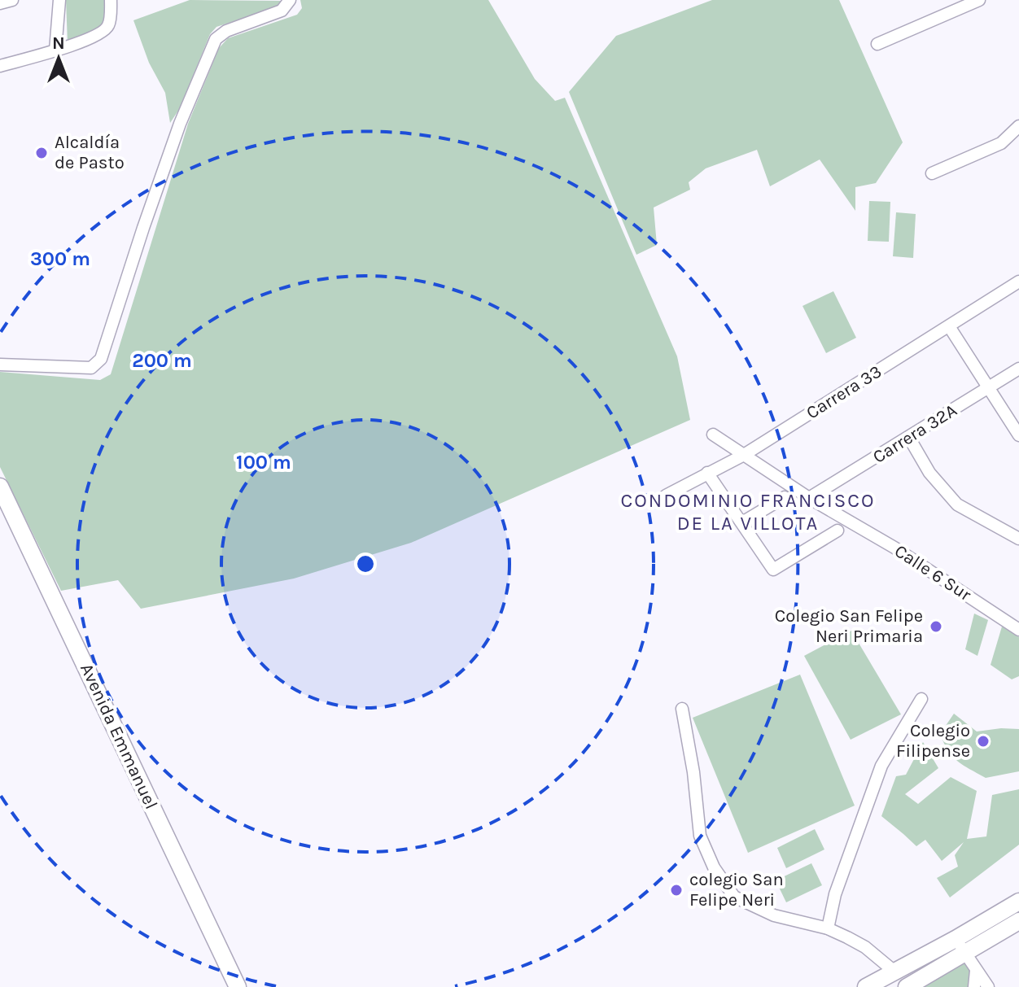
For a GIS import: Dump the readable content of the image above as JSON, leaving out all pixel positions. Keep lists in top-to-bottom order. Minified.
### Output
{"streets":{"street":["Carrera 33","Carrera 32A","Calle 6 Sur","Avenida Emmanuel"]},"crossings":[["Carrera 33","Calle 6 Sur"],["Carrera 32A","Calle 6 Sur"]],"districts":["CONDOMINIO FRANCISCO DE LA VILLOTA"],"places":["Alcaldía de Pasto","Colegio San Felipe Neri Primaria","Colegio Filipense","colegio San Felipe Neri"],"north":"top","rings":["300 m","200 m","100 m"]}
